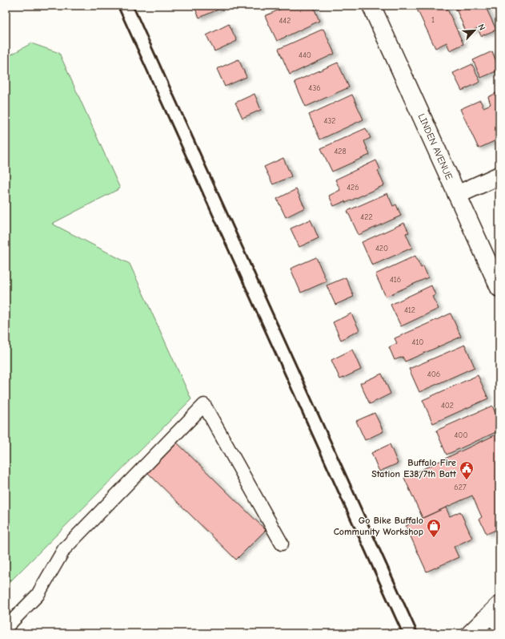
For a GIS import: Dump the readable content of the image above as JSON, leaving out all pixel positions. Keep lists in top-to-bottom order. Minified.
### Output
{"streets":{"street":["LINDEN AVENUE"]},"places":{"public building":["Buffalo Fire Station E38/7th Batt"],"shop":["Go Bike Buffalo Community Workshop"]},"house_numbers":["1","442","440","436","432","428","426","422","420","416","412","410","406","402","400","627"],"north":"top right"}
